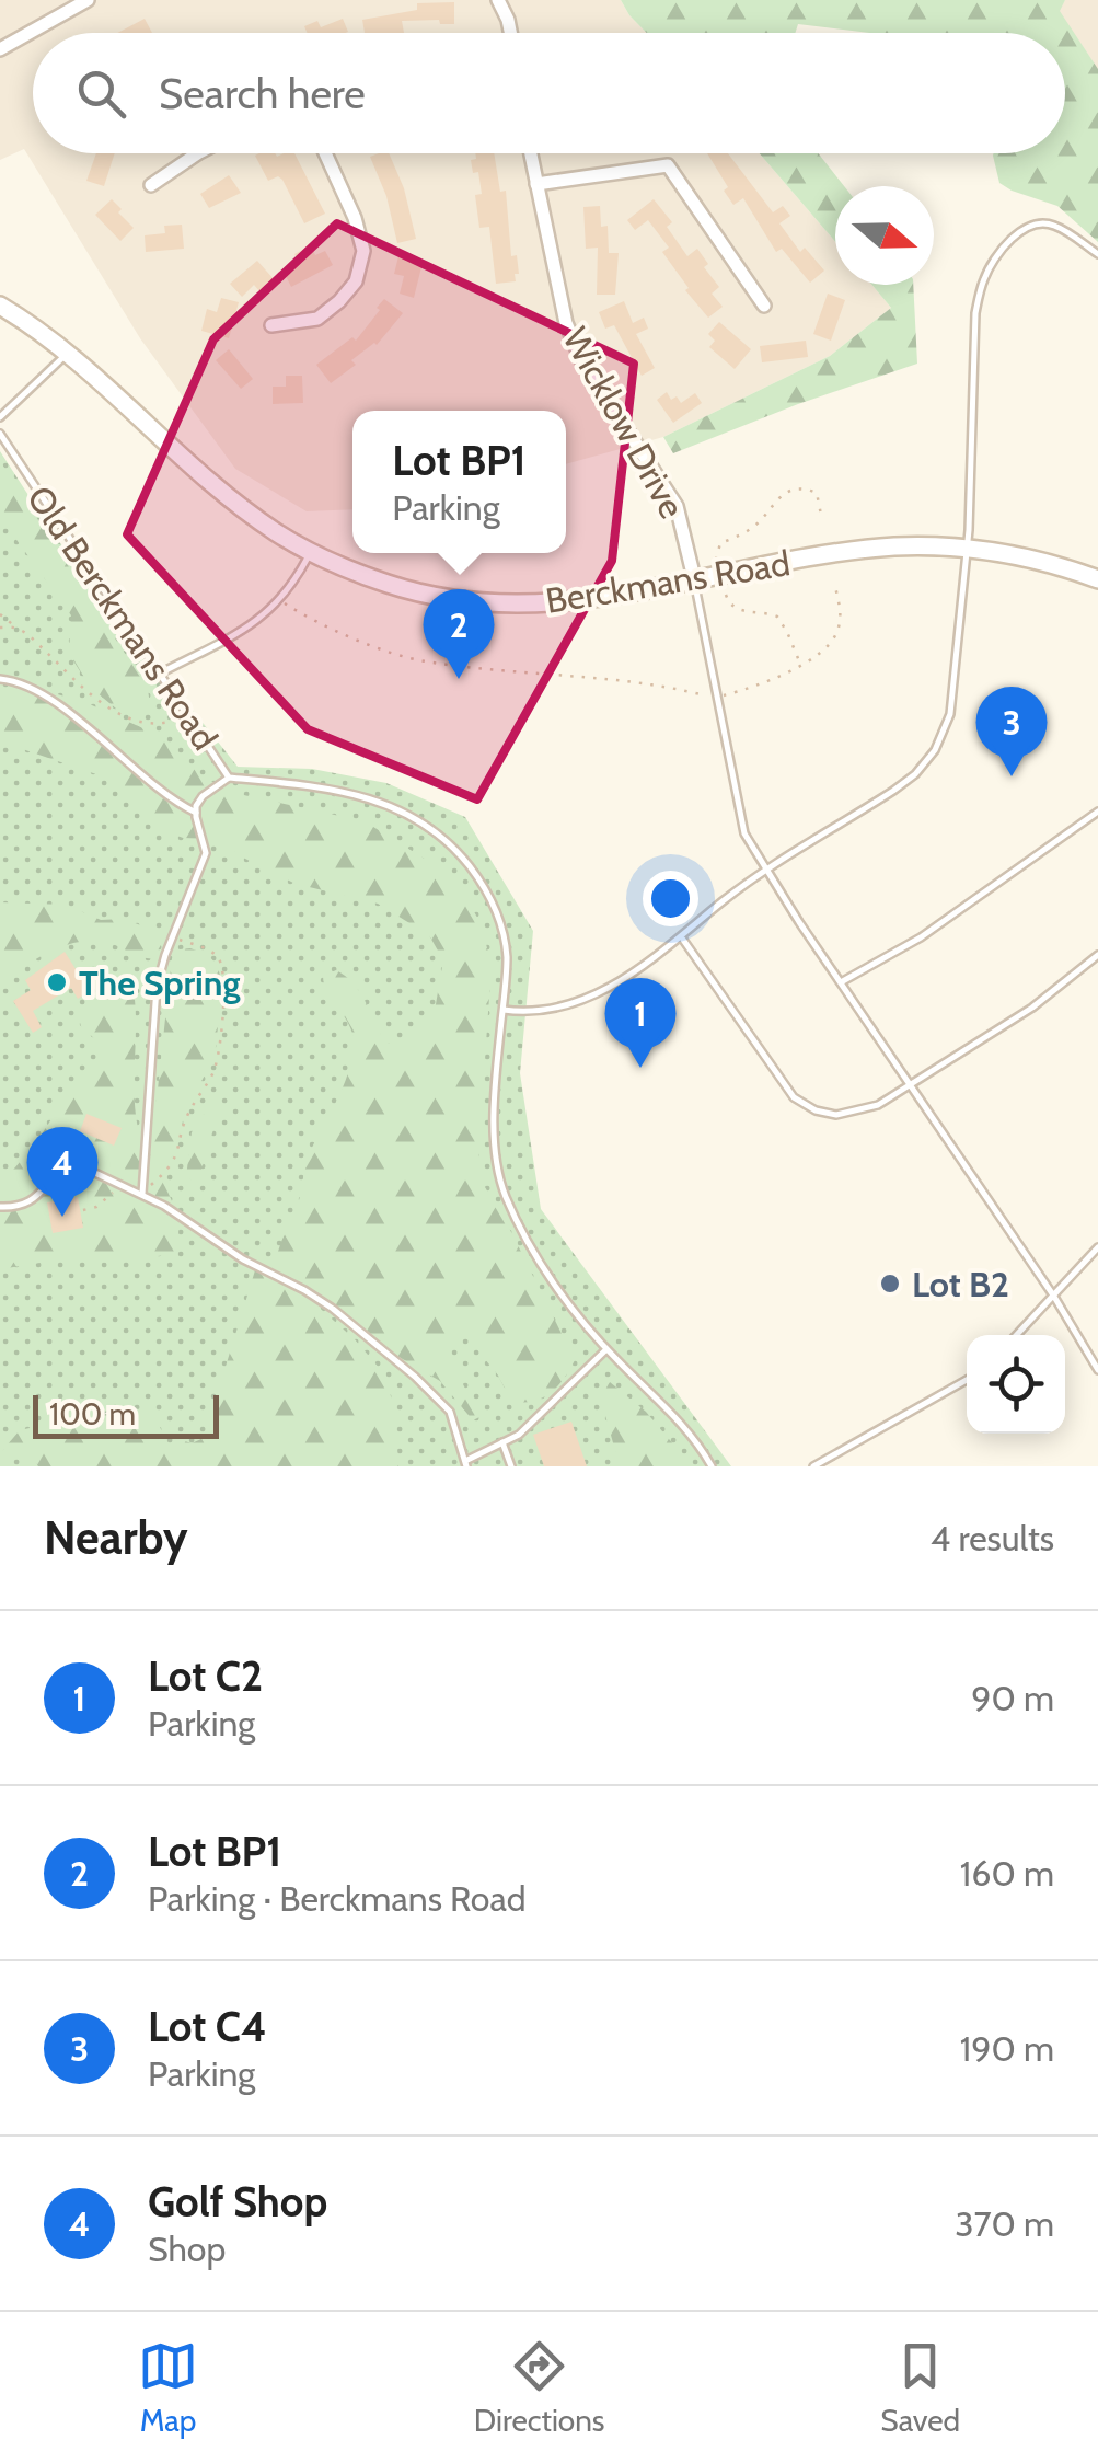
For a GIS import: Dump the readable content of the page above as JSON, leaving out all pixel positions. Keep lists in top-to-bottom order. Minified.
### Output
{"streets":{"main road":["Berckmans Road"],"street":["Wicklow Drive"],"lane":["Old Berckmans Road"]},"crossings":[["Wicklow Drive","Berckmans Road"]],"places":["The Spring","Lot B2"],"scale_bar":"100 m","north":"right","page":{"search":"Search here","popup":["Lot BP1","Parking"],"pins":["2","3","1","4"],"scale":"100 m","heading":["Nearby","4 results"],"list":[{"mark":"1","name":"Lot C2","note":"Parking","value":"90 m"},{"mark":"2","name":"Lot BP1","note":"Parking · Berckmans Road","value":"160 m"},{"mark":"3","name":"Lot C4","note":"Parking","value":"190 m"},{"mark":"4","name":"Golf Shop","note":"Shop","value":"370 m"}],"nav":["Map","Directions","Saved"]}}
